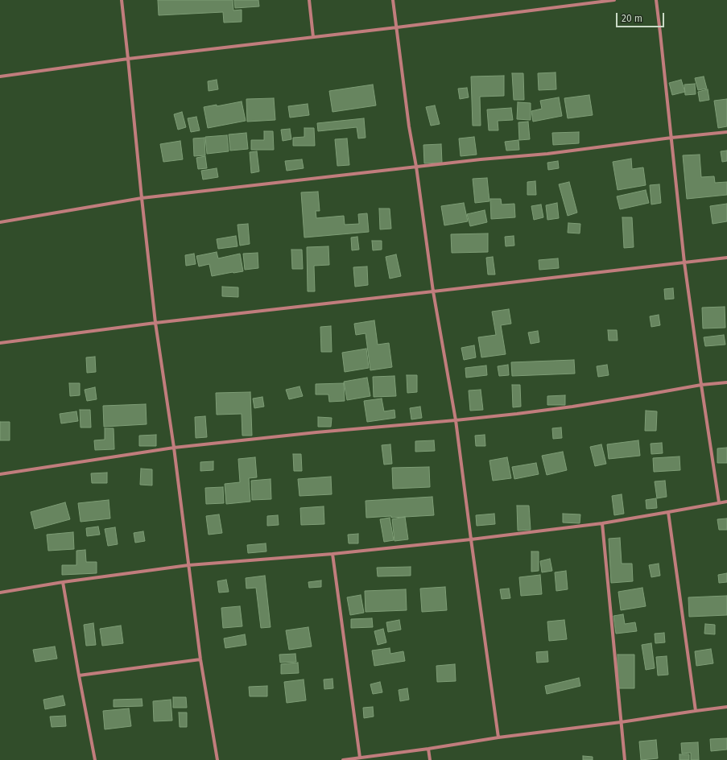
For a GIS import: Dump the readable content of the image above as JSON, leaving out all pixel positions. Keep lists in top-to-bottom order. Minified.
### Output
{"scale_bar":"20 m"}
